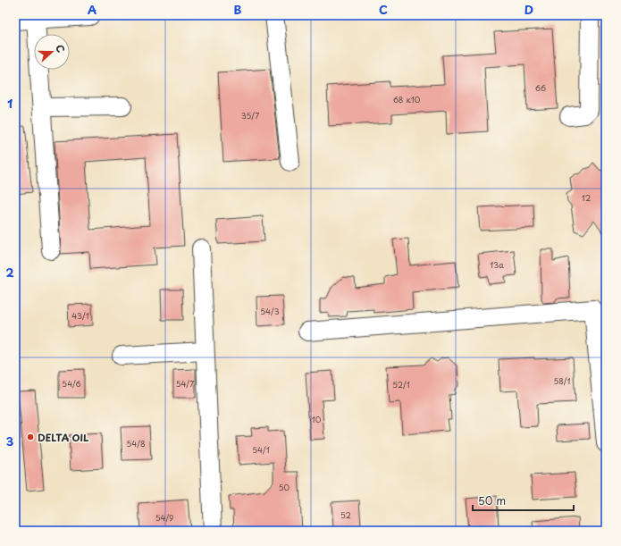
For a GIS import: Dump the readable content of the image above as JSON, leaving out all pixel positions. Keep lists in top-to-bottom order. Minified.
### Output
{"places":["DELTA OIL"],"house_numbers":["66","68 к10","35/7","12","13а","54/3","43/1","58/1","54/6","54/7","52/1","10","54/8","54/1","50","52","54/9"],"scale_bar":"50 m","north":"right","grid":{"columns":["A","B","C","D"],"rows":["1","2","3"]}}
